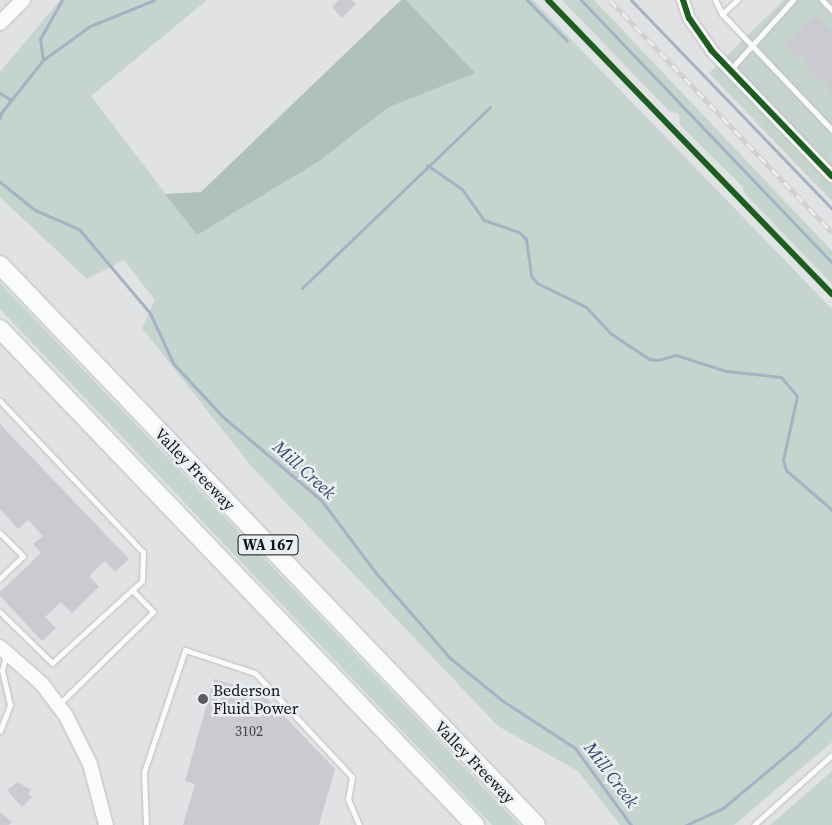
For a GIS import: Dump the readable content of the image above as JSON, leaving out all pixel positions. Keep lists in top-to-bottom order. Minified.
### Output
{"streets":{"highway":["Valley Freeway","WA 167"]},"water":["Mill Creek"],"places":["Bederson Fluid Power"],"house_numbers":["3102"]}
